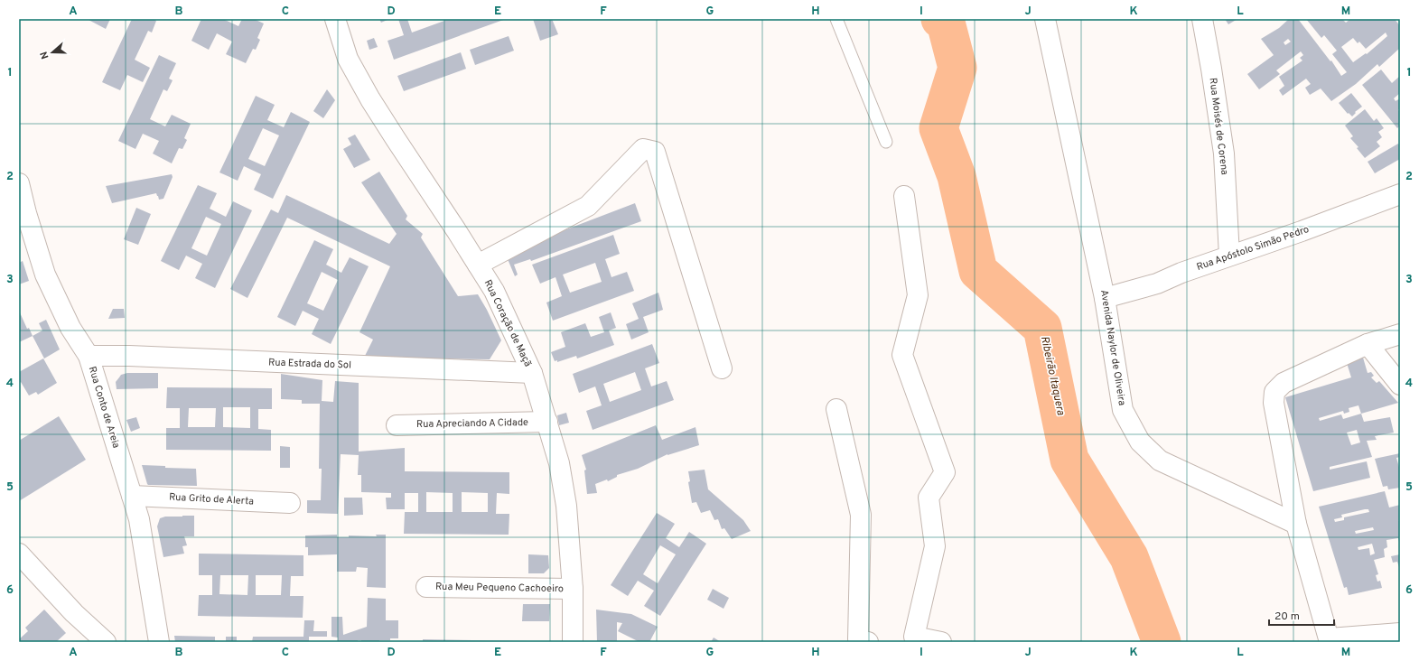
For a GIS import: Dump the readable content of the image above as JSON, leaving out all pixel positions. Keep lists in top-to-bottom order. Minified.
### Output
{"streets":{"street":["Rua Moisés de Corena","Rua Apóstolo Simão Pedro","Rua Coração de Maçã","Avenida Naylor de Oliveira","Rua Estrada do Sol","Rua Conto de Areia","Rua Apreciando A Cidade","Rua Grito de Alerta","Rua Meu Pequeno Cachoeiro"]},"crossings":[["Rua Moisés de Corena","Rua Apóstolo Simão Pedro"],["Rua Apóstolo Simão Pedro","Avenida Naylor de Oliveira"],["Rua Coração de Maçã","Rua Estrada do Sol"],["Rua Coração de Maçã","Rua Apreciando A Cidade"],["Rua Coração de Maçã","Rua Meu Pequeno Cachoeiro"],["Rua Estrada do Sol","Rua Conto de Areia"],["Rua Conto de Areia","Rua Grito de Alerta"]],"water":["Ribeirão Itaquera"],"scale_bar":"20 m","north":"left","grid":{"columns":["A","B","C","D","E","F","G","H","I","J","K","L","M"],"rows":["1","2","3","4","5","6"]}}
